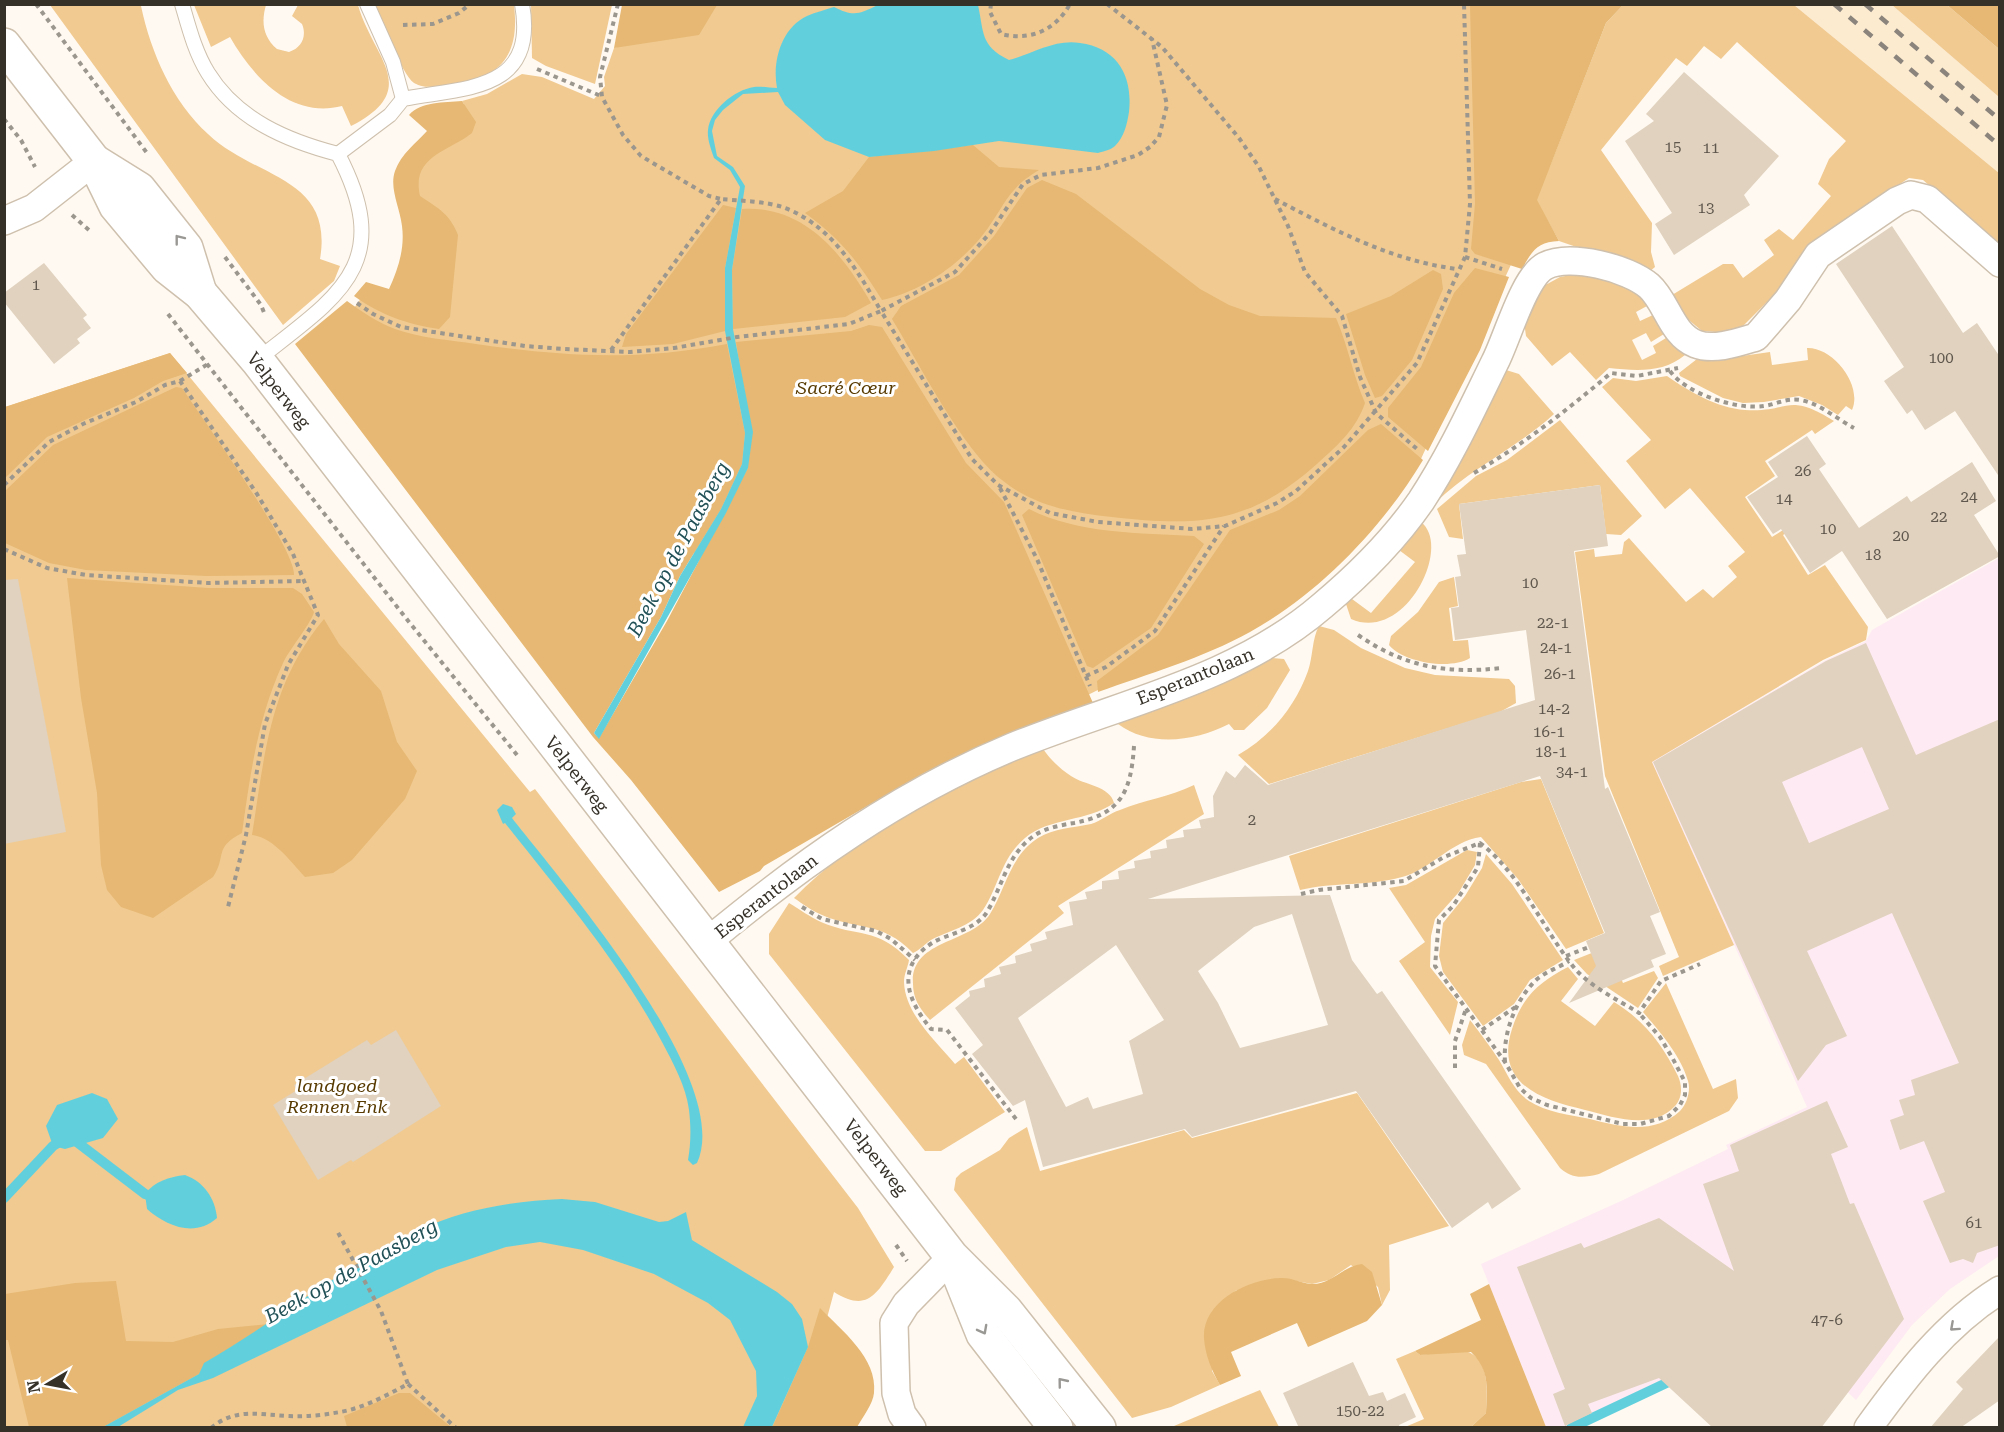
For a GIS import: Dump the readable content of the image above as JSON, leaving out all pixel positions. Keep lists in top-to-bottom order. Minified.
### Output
{"streets":{"main road":["Velperweg"],"street":["Esperantolaan"]},"crossings":[["Velperweg","Esperantolaan"]],"water":["Beek op de Paasberg"],"parks":["Sacré Cœur","landgoed Rennen Enk"],"house_numbers":["15","11","13","1","100","26","24","14","22","10","20","18","10","22-1","24-1","26-1","14-2","16-1","18-1","34-1","2","61","47-6","150-22"],"north":"left"}
